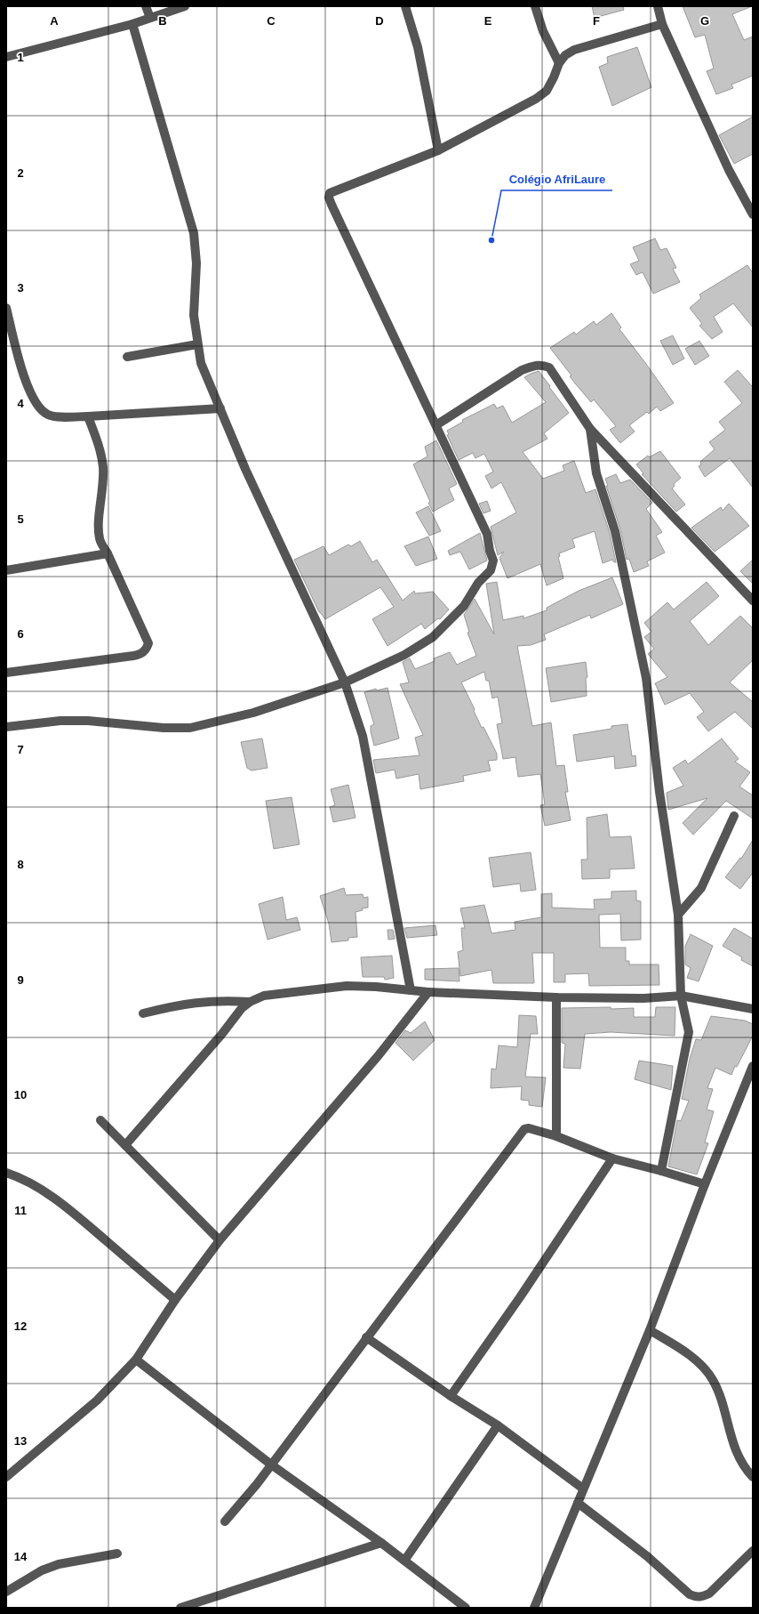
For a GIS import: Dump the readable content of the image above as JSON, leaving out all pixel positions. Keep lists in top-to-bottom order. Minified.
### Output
{"places":["Colégio AfriLaure"],"grid":{"columns":["A","B","C","D","E","F","G"],"rows":["1","2","3","4","5","6","7","8","9","10","11","12","13","14"]}}
